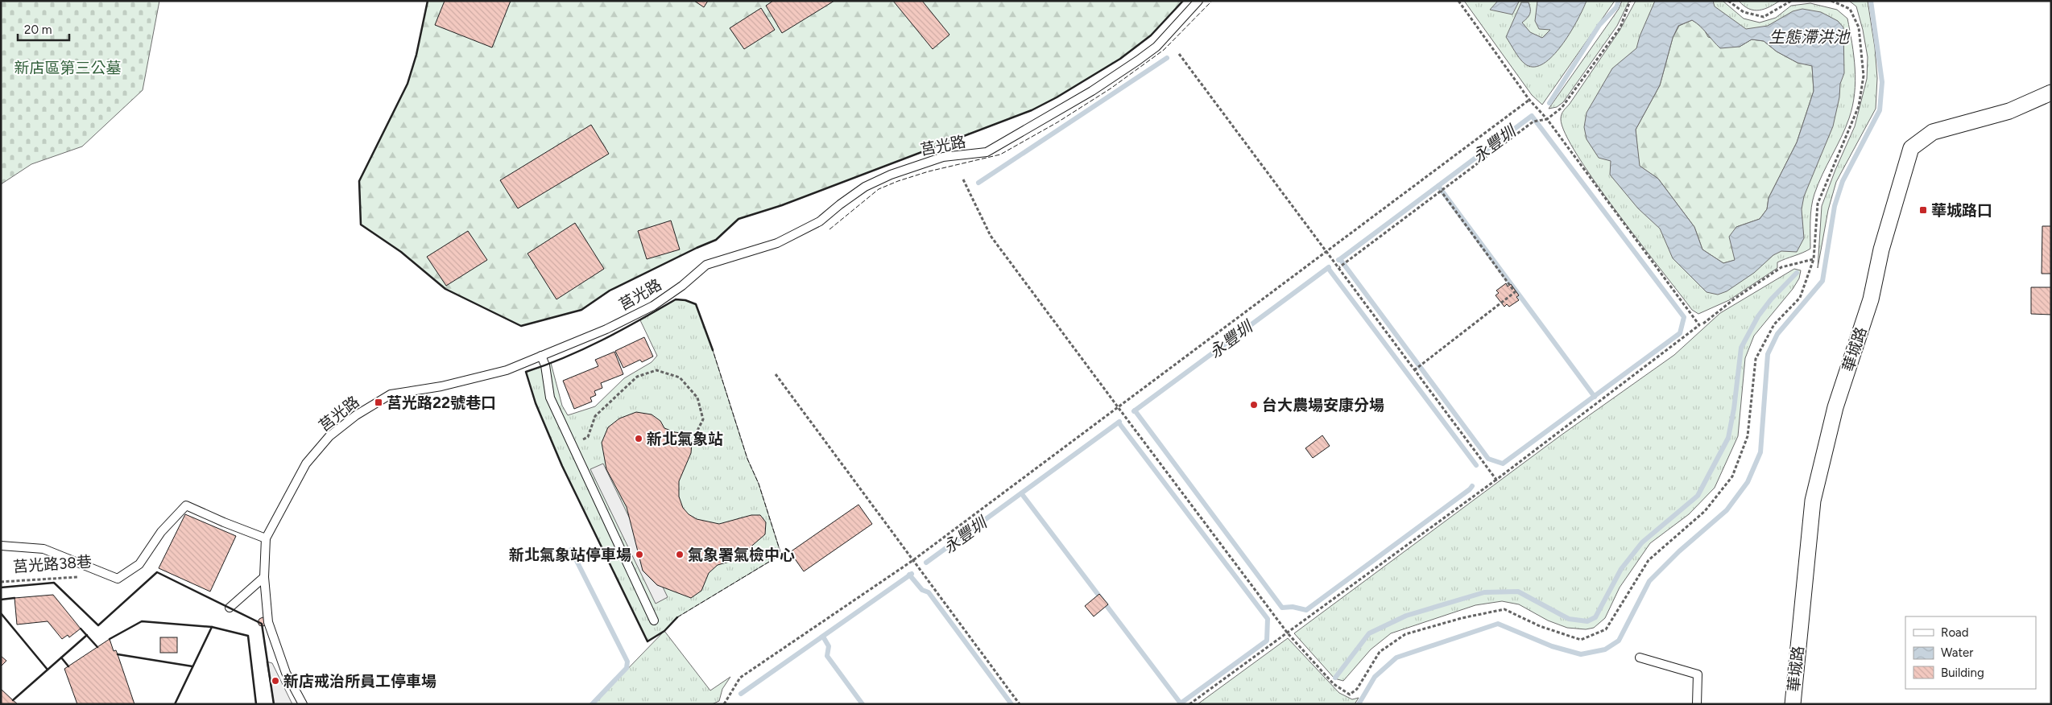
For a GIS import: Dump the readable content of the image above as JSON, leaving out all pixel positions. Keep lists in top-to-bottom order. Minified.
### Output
{"streets":{"street":["華城路"],"lane":["莒光路","莒光路38巷"]},"crossings":[["莒光路","莒光路38巷"]],"water":["生態滯洪池","永豐圳"],"parks":["新店區第三公墓"],"places":{"transit":["華城路口","莒光路22號巷口"],"other":["台大農場安康分場","新北氣象站","新北氣象站停車場","氣象署氣檢中心","新店戒治所員工停車場"]},"legend":["Road","Water","Building"],"scale_bar":"20 m"}
